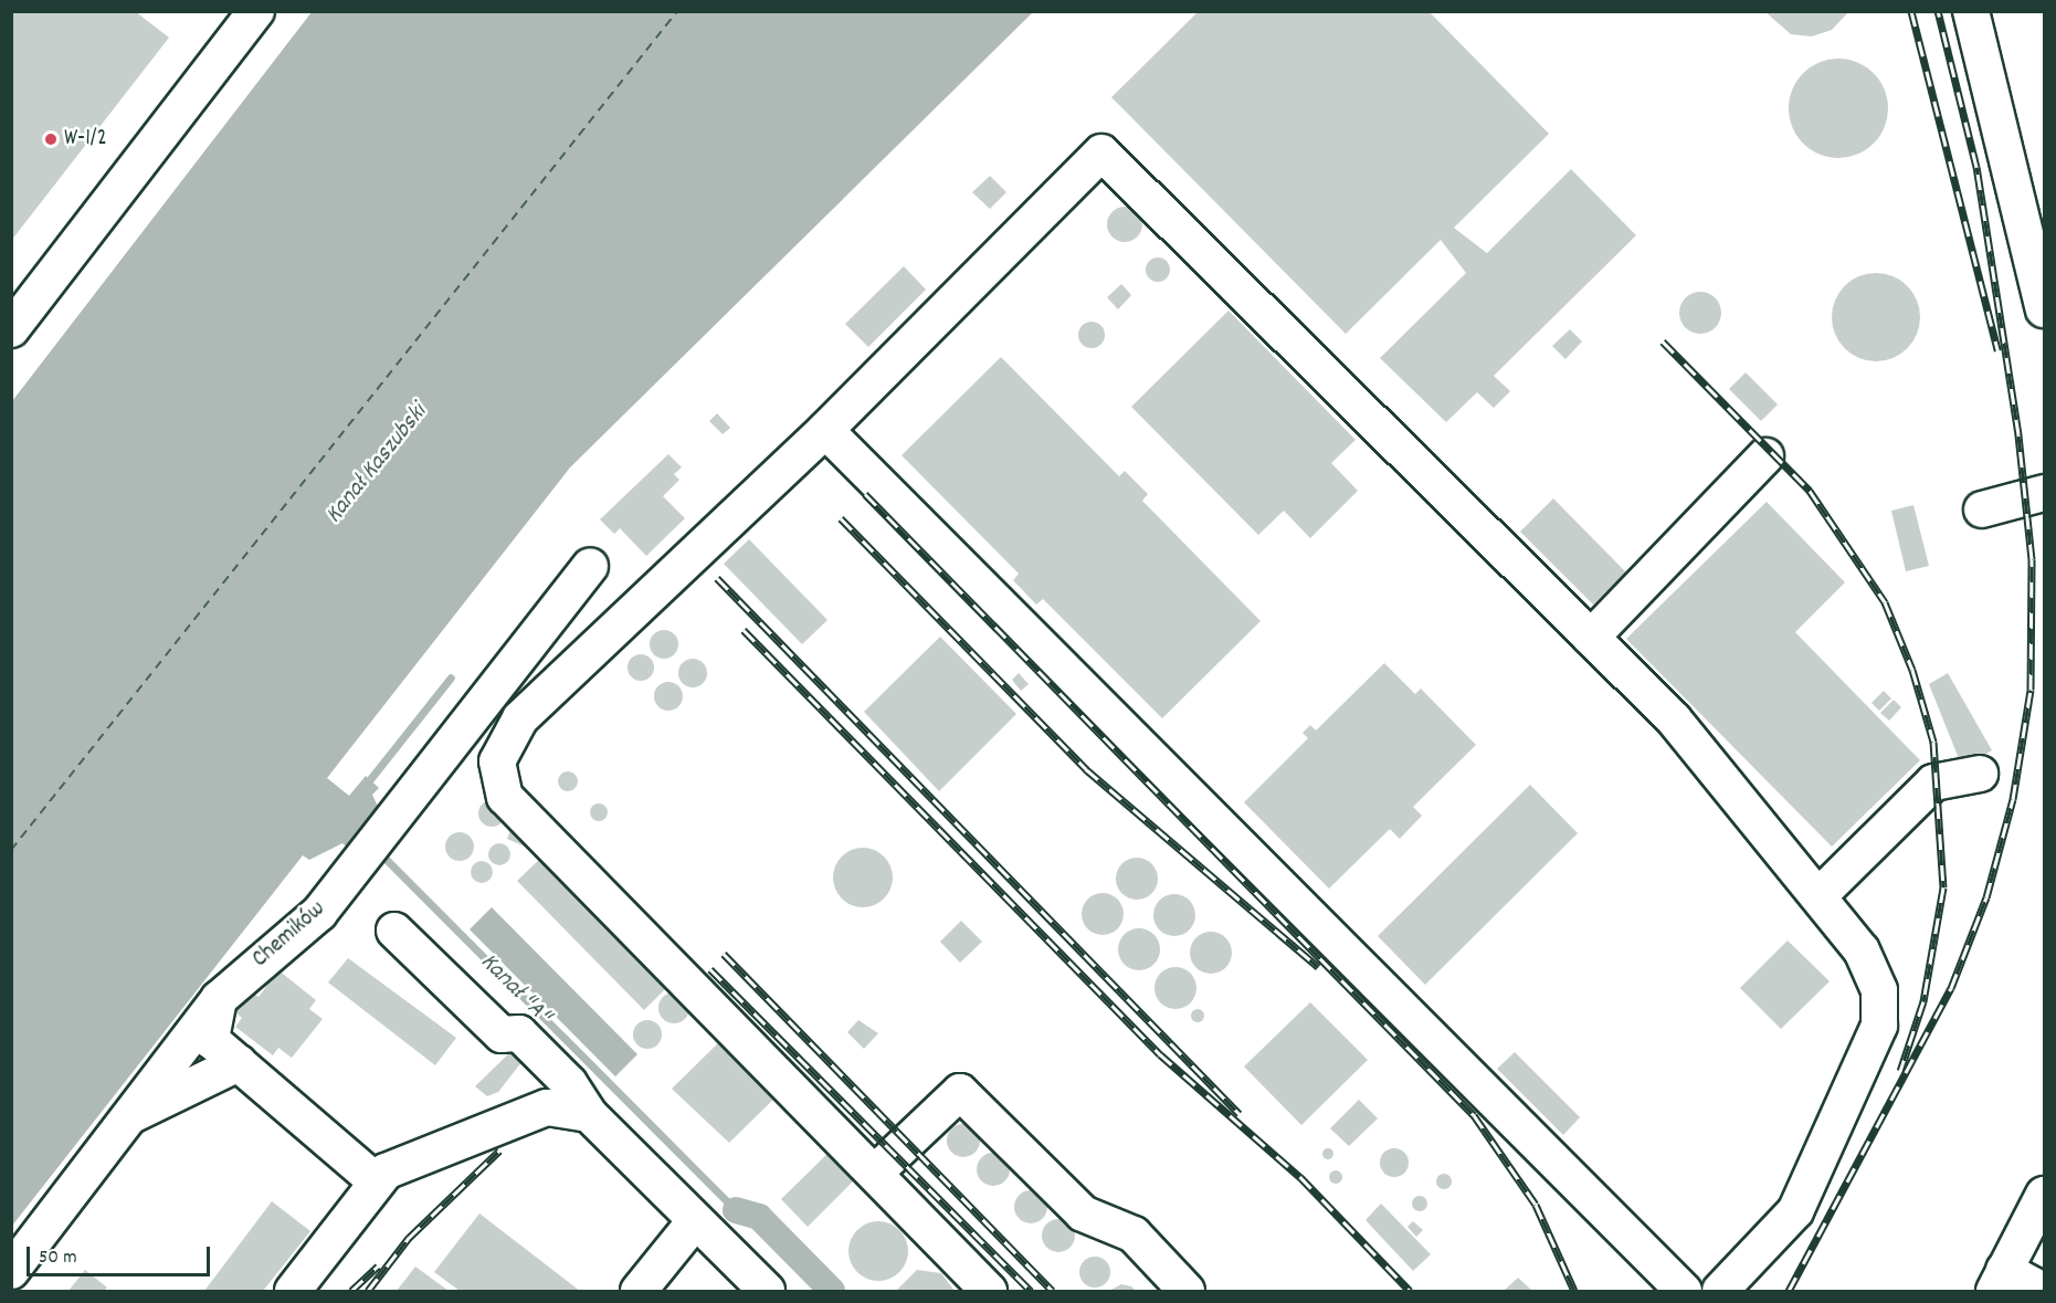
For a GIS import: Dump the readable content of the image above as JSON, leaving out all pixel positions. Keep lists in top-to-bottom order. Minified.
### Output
{"streets":{"street":["Chemików"]},"water":["Kanał Kaszubski","Kanał \"A\""],"places":["W-1/2"],"scale_bar":"50 m"}
